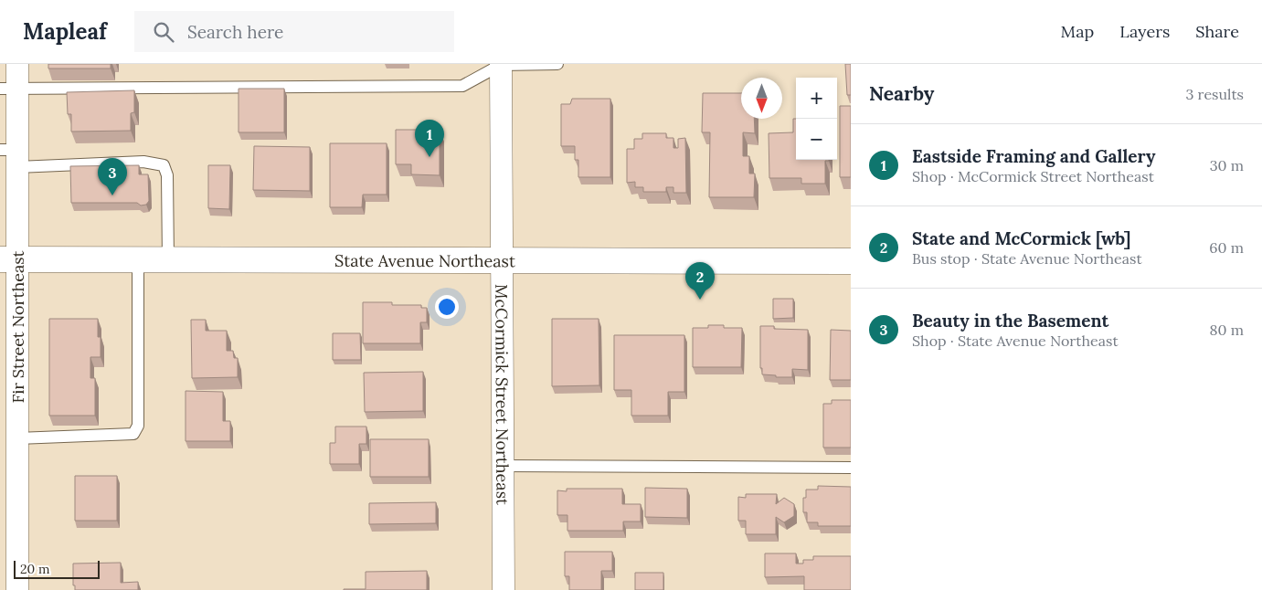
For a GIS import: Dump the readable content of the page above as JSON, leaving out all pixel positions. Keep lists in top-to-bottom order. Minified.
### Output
{"streets":{"main road":["State Avenue Northeast"],"street":["Fir Street Northeast","McCormick Street Northeast"]},"crossings":[["State Avenue Northeast","Fir Street Northeast"],["State Avenue Northeast","McCormick Street Northeast"]],"scale_bar":"20 m","north":"bottom","page":{"header":"Mapleaf","search":"Search here","nav":["Map","Layers","Share"],"heading":["Nearby","3 results"],"map_buttons":["+","−"],"pins":["1","3","2"],"list":[{"mark":"1","name":"Eastside Framing and Gallery","note":"Shop · McCormick Street Northeast","value":"30 m"},{"mark":"2","name":"State and McCormick [wb]","note":"Bus stop · State Avenue Northeast","value":"60 m"},{"mark":"3","name":"Beauty in the Basement","note":"Shop · State Avenue Northeast","value":"80 m"}],"scale":"20 m"}}
